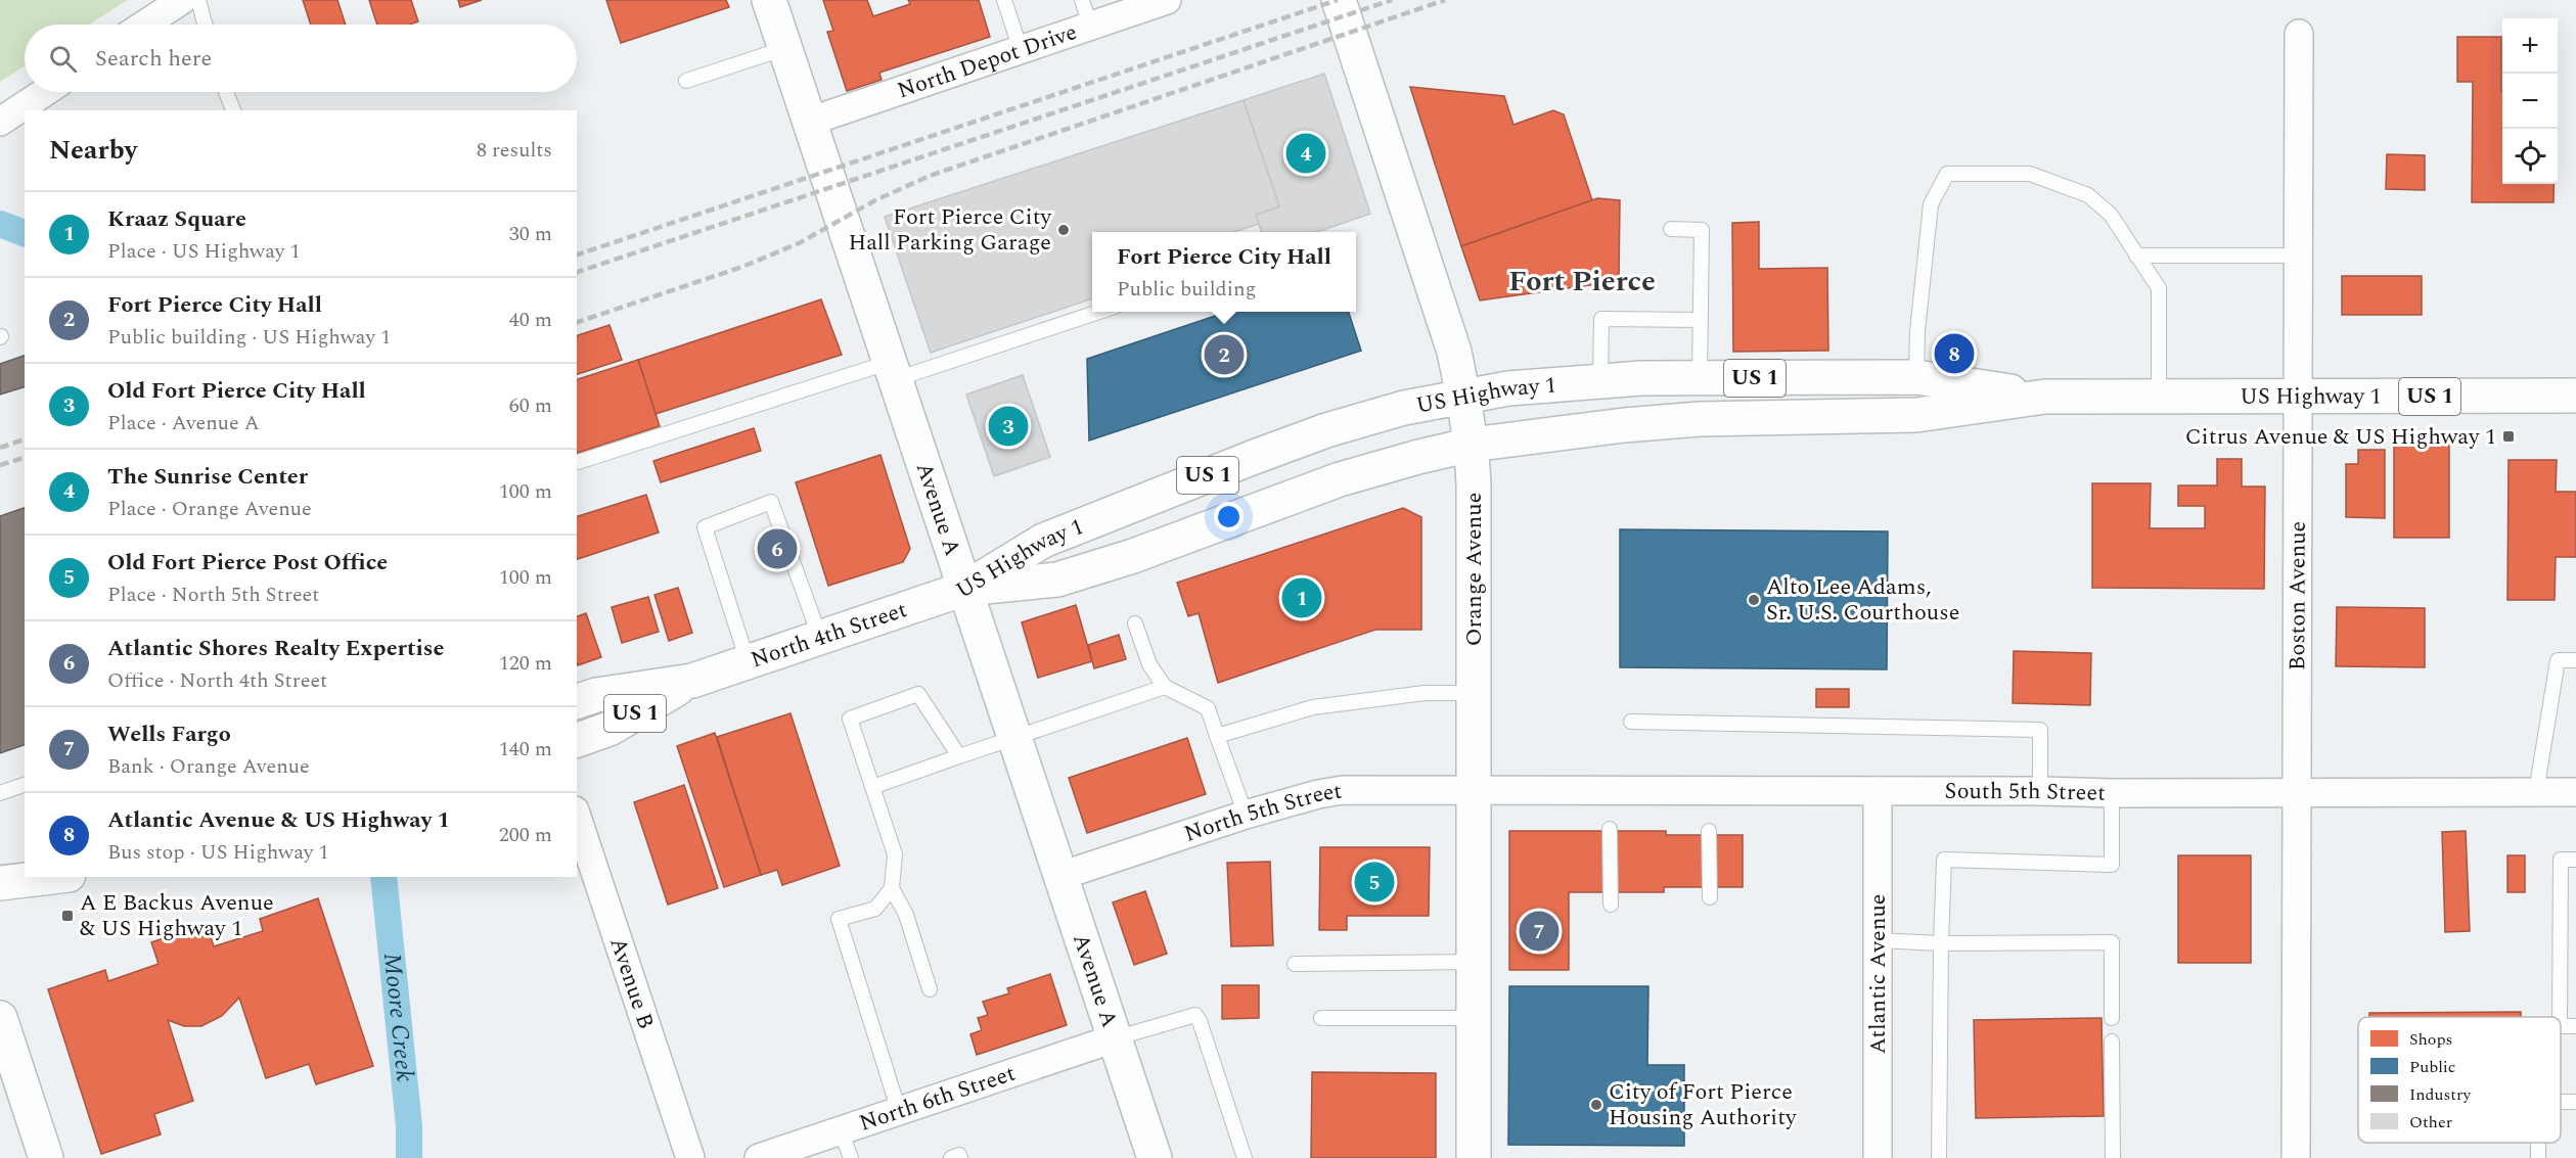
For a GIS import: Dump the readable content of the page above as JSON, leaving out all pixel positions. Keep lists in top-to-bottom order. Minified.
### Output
{"streets":{"main road":["US 1","US Highway 1","Avenue A","Orange Avenue","North 4th Street"],"street":["North Depot Drive","Boston Avenue","South 5th Street","North 5th Street","Atlantic Avenue","Avenue B","North 6th Street"]},"crossings":[["North Depot Drive","Avenue A"],["US Highway 1","Avenue A"],["US Highway 1","Orange Avenue"],["US Highway 1","Boston Avenue"],["US Highway 1","North 4th Street"],["Avenue A","North 4th Street"],["Avenue A","North 5th Street"],["Avenue A","North 6th Street"],["Orange Avenue","South 5th Street"],["Orange Avenue","North 5th Street"],["Boston Avenue","South 5th Street"],["South 5th Street","North 5th Street"],["South 5th Street","Atlantic Avenue"]],"districts":["Fort Pierce"],"water":["Moore Creek"],"places":{"other":["Fort Pierce City Hall Parking Garage","Alto Lee Adams, Sr. U.S. Courthouse","City of Fort Pierce Housing Authority"],"transit":["Citrus Avenue & US Highway 1","A E Backus Avenue & US Highway 1"]},"legend":["Shops","Public","Industry","Other"],"page":{"map_buttons":["+","−"],"search":"Search here","heading":["Nearby","8 results"],"pins":["4","8","2","3","6","1","5","7"],"list":[{"mark":"1","name":"Kraaz Square","note":"Place · US Highway 1","value":"30 m"},{"mark":"2","name":"Fort Pierce City Hall","note":"Public building · US Highway 1","value":"40 m"},{"mark":"3","name":"Old Fort Pierce City Hall","note":"Place · Avenue A","value":"60 m"},{"mark":"4","name":"The Sunrise Center","note":"Place · Orange Avenue","value":"100 m"},{"mark":"5","name":"Old Fort Pierce Post Office","note":"Place · North 5th Street","value":"100 m"},{"mark":"6","name":"Atlantic Shores Realty Expertise","note":"Office · North 4th Street","value":"120 m"},{"mark":"7","name":"Wells Fargo","note":"Bank · Orange Avenue","value":"140 m"},{"mark":"8","name":"Atlantic Avenue & US Highway 1","note":"Bus stop · US Highway 1","value":"200 m"}],"popup":["Fort Pierce City Hall","Public building"]}}
